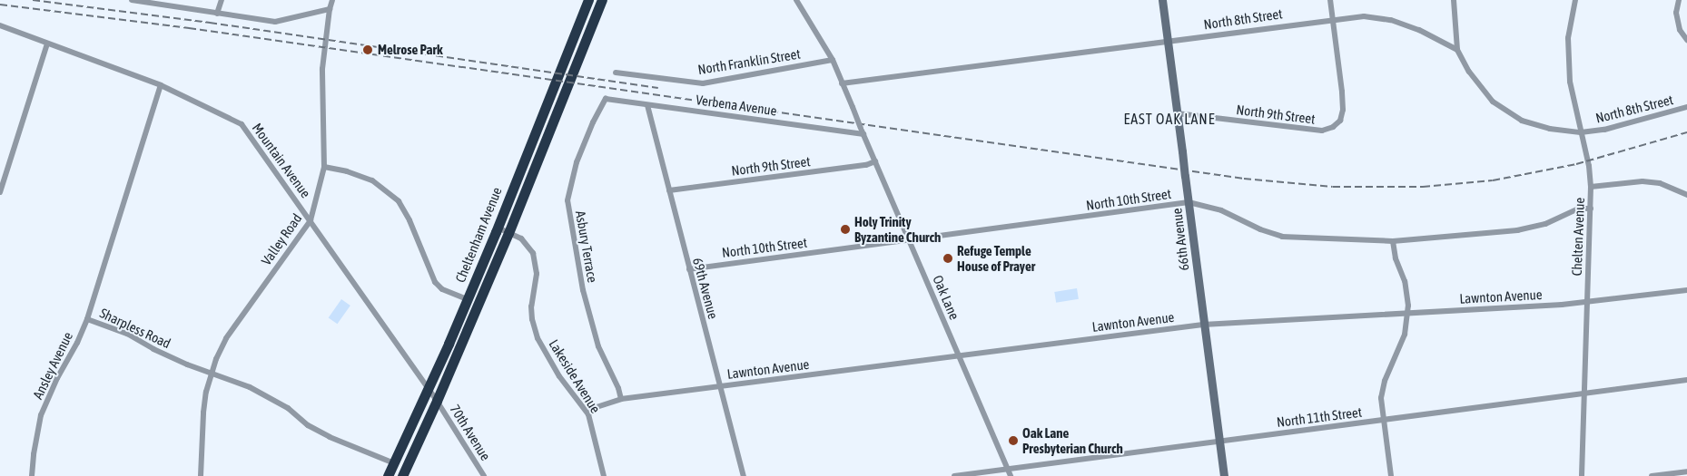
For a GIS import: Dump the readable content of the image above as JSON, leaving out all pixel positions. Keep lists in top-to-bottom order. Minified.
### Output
{"streets":{"highway":["Cheltenham Avenue"],"street":["North 8th Street","North Franklin Street","Verbena Avenue","North 9th Street","Mountain Avenue","North 10th Street","Chelten Avenue","Valley Road","66th Avenue","Asbury Terrace","69th Avenue","Lawnton Avenue","Oak Lane","Sharpless Road","Ansley Avenue","Lakeside Avenue","North 11th Street","70th Avenue"]},"crossings":[["North 8th Street","North 9th Street"],["North 8th Street","Chelten Avenue"],["North 8th Street","66th Avenue"],["North 8th Street","Oak Lane"],["Verbena Avenue","Asbury Terrace"],["Verbena Avenue","69th Avenue"],["Verbena Avenue","Oak Lane"],["North 9th Street","66th Avenue"],["North 9th Street","69th Avenue"],["North 9th Street","Oak Lane"],["Mountain Avenue","Cheltenham Avenue"],["Mountain Avenue","Valley Road"],["Mountain Avenue","Sharpless Road"],["Mountain Avenue","70th Avenue"],["North 10th Street","Chelten Avenue"],["North 10th Street","66th Avenue"],["North 10th Street","69th Avenue"],["North 10th Street","Oak Lane"],["Cheltenham Avenue","Sharpless Road"],["Cheltenham Avenue","Lakeside Avenue"],["Cheltenham Avenue","70th Avenue"],["Chelten Avenue","Lawnton Avenue"],["Chelten Avenue","North 11th Street"],["Valley Road","Sharpless Road"],["66th Avenue","Lawnton Avenue"],["66th Avenue","North 11th Street"],["Asbury Terrace","Lawnton Avenue"],["69th Avenue","Lawnton Avenue"],["Lawnton Avenue","Oak Lane"],["Lawnton Avenue","Lakeside Avenue"],["Oak Lane","North 11th Street"],["Sharpless Road","Ansley Avenue"]],"districts":["EAST OAK LANE"],"places":["Melrose Park","Holy Trinity Byzantine Church","Refuge Temple House of Prayer","Oak Lane Presbyterian Church"]}
